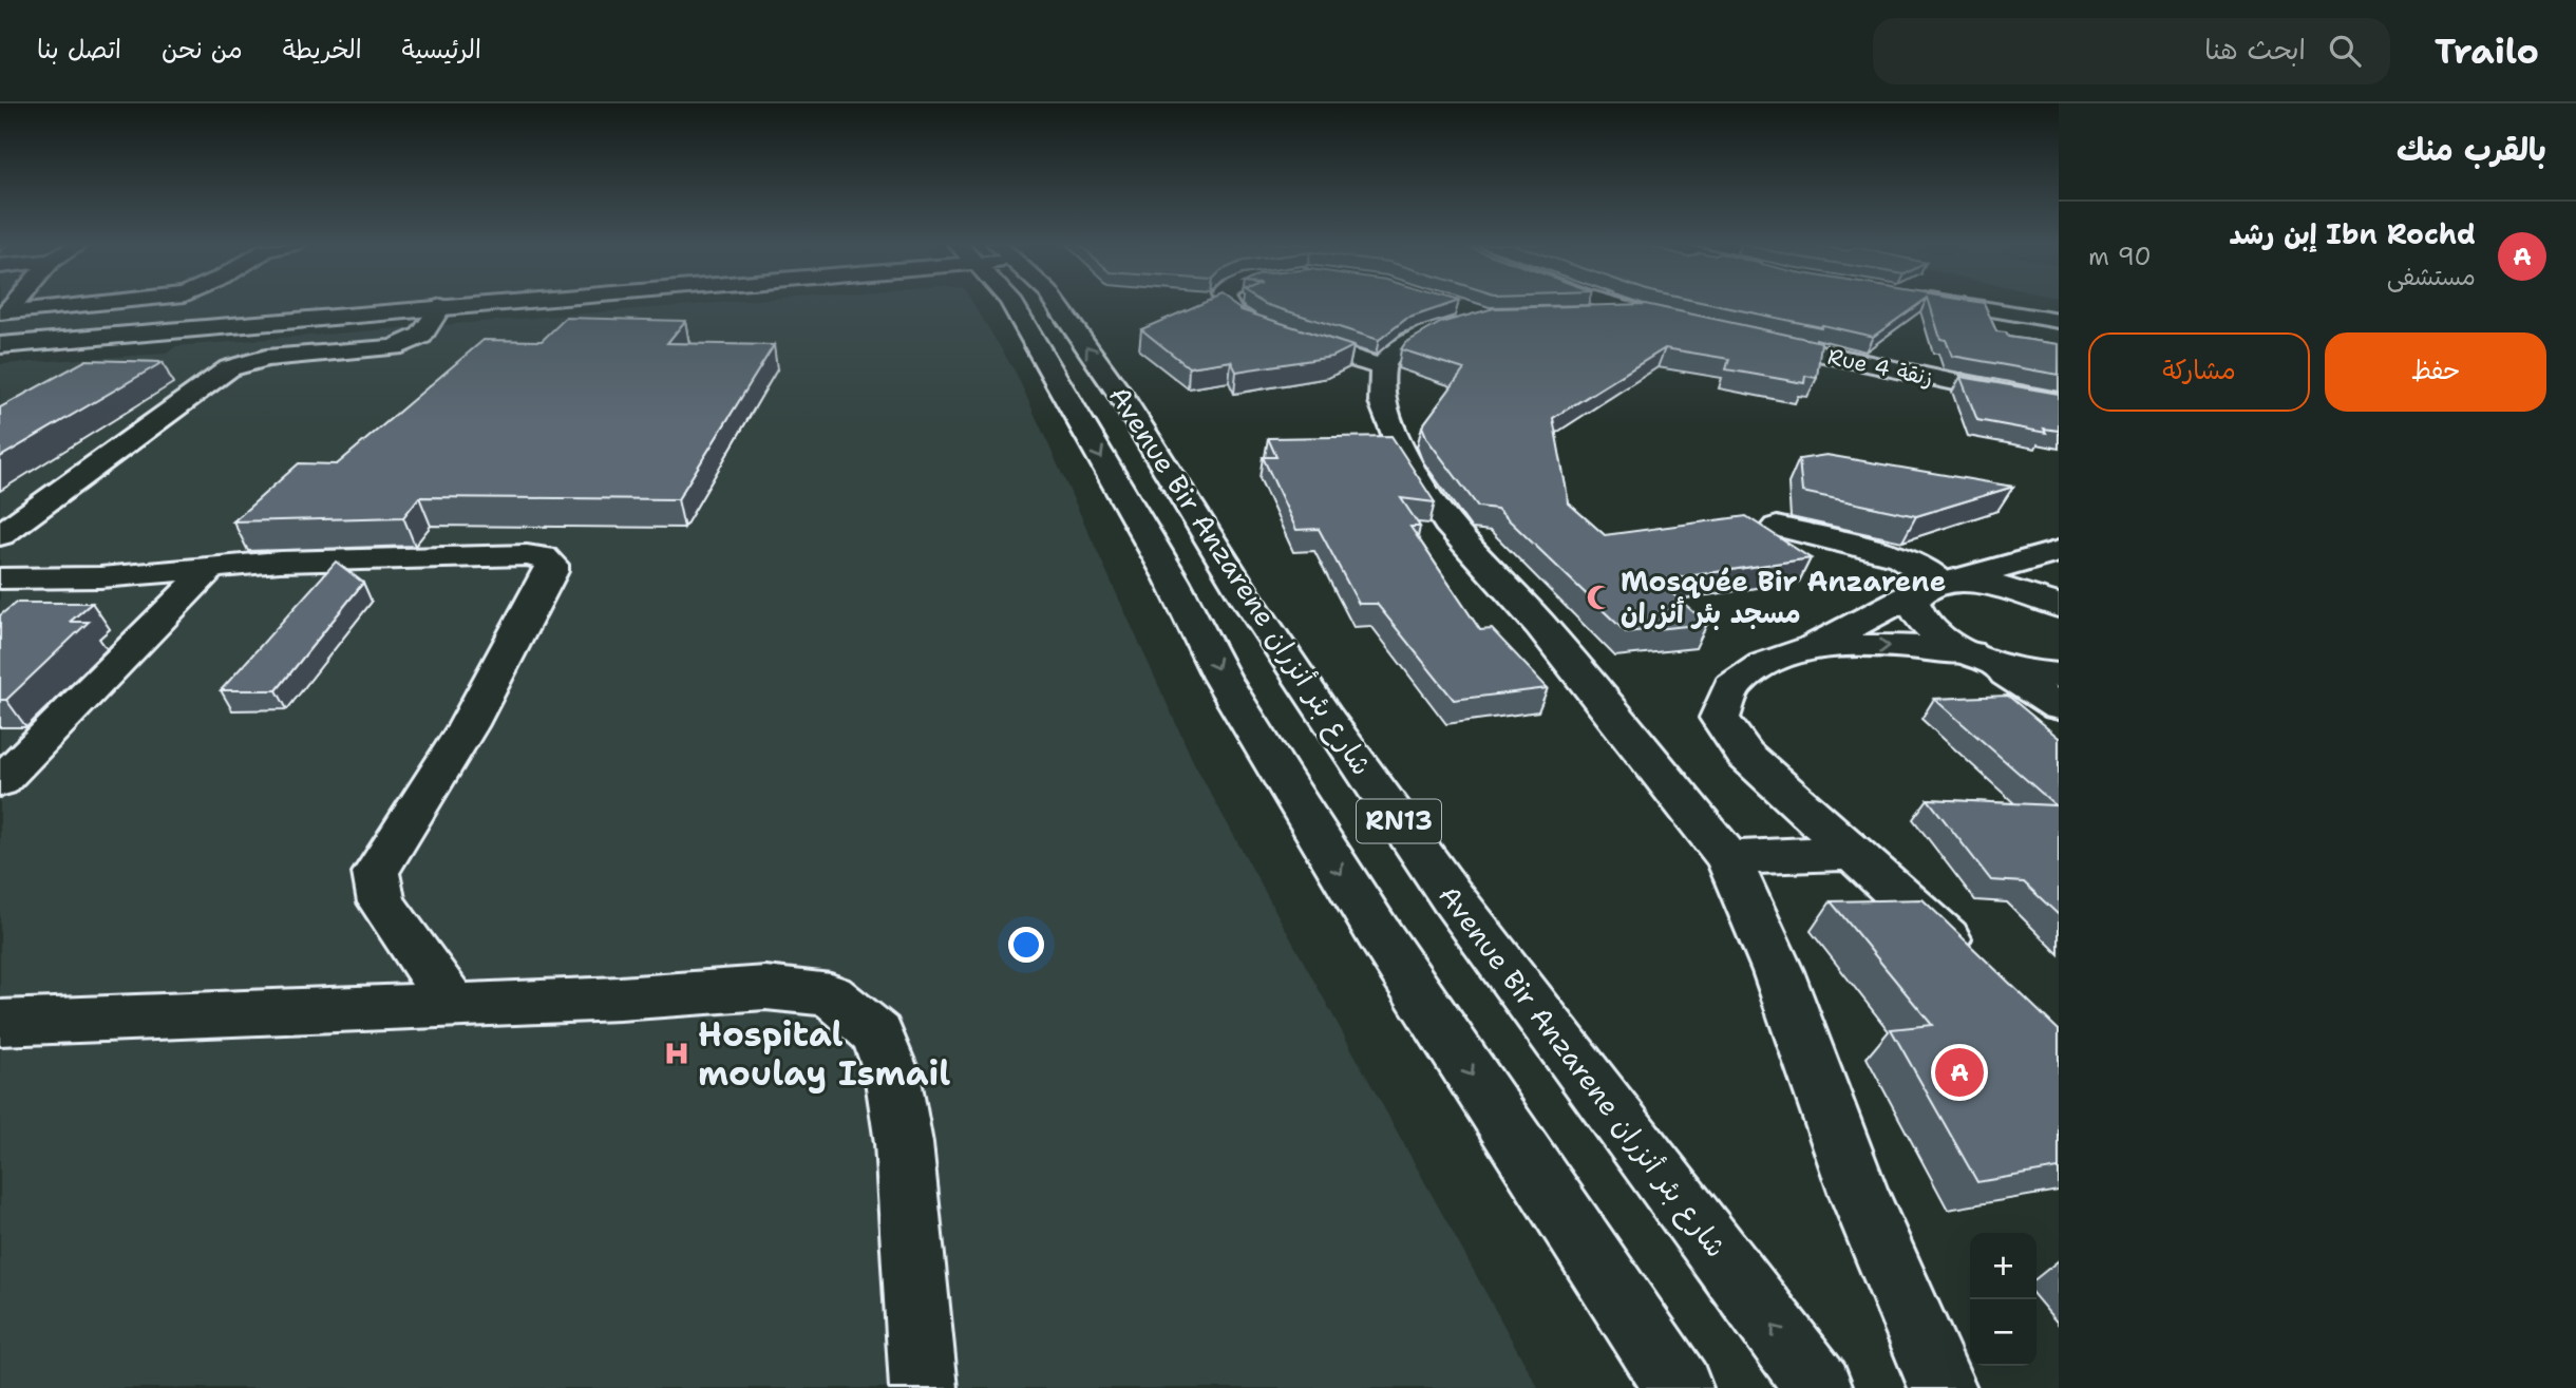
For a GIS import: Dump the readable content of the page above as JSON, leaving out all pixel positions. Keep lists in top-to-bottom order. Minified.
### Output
{"streets":{"main road":["Rue 4 زنقة","Avenue Bir Anzarene شارع بئر أنزران","RN13"]},"places":{"mosque":["Mosquée Bir Anzarene مسجد بئر أنزران"],"hospital":["Hospital moulay Ismail"]},"page":{"header":"Trailo","search":"ابحث هنا","nav":["الرئيسية","الخريطة","من نحن","اتصل بنا"],"heading":"بالقرب منك","list":[{"mark":"A","name":"Ibn Rochd إبن رشد","note":"مستشفى","value":"90 m"}],"buttons":["حفظ","مشاركة"],"pins":"A","map_buttons":["+","−"]}}
